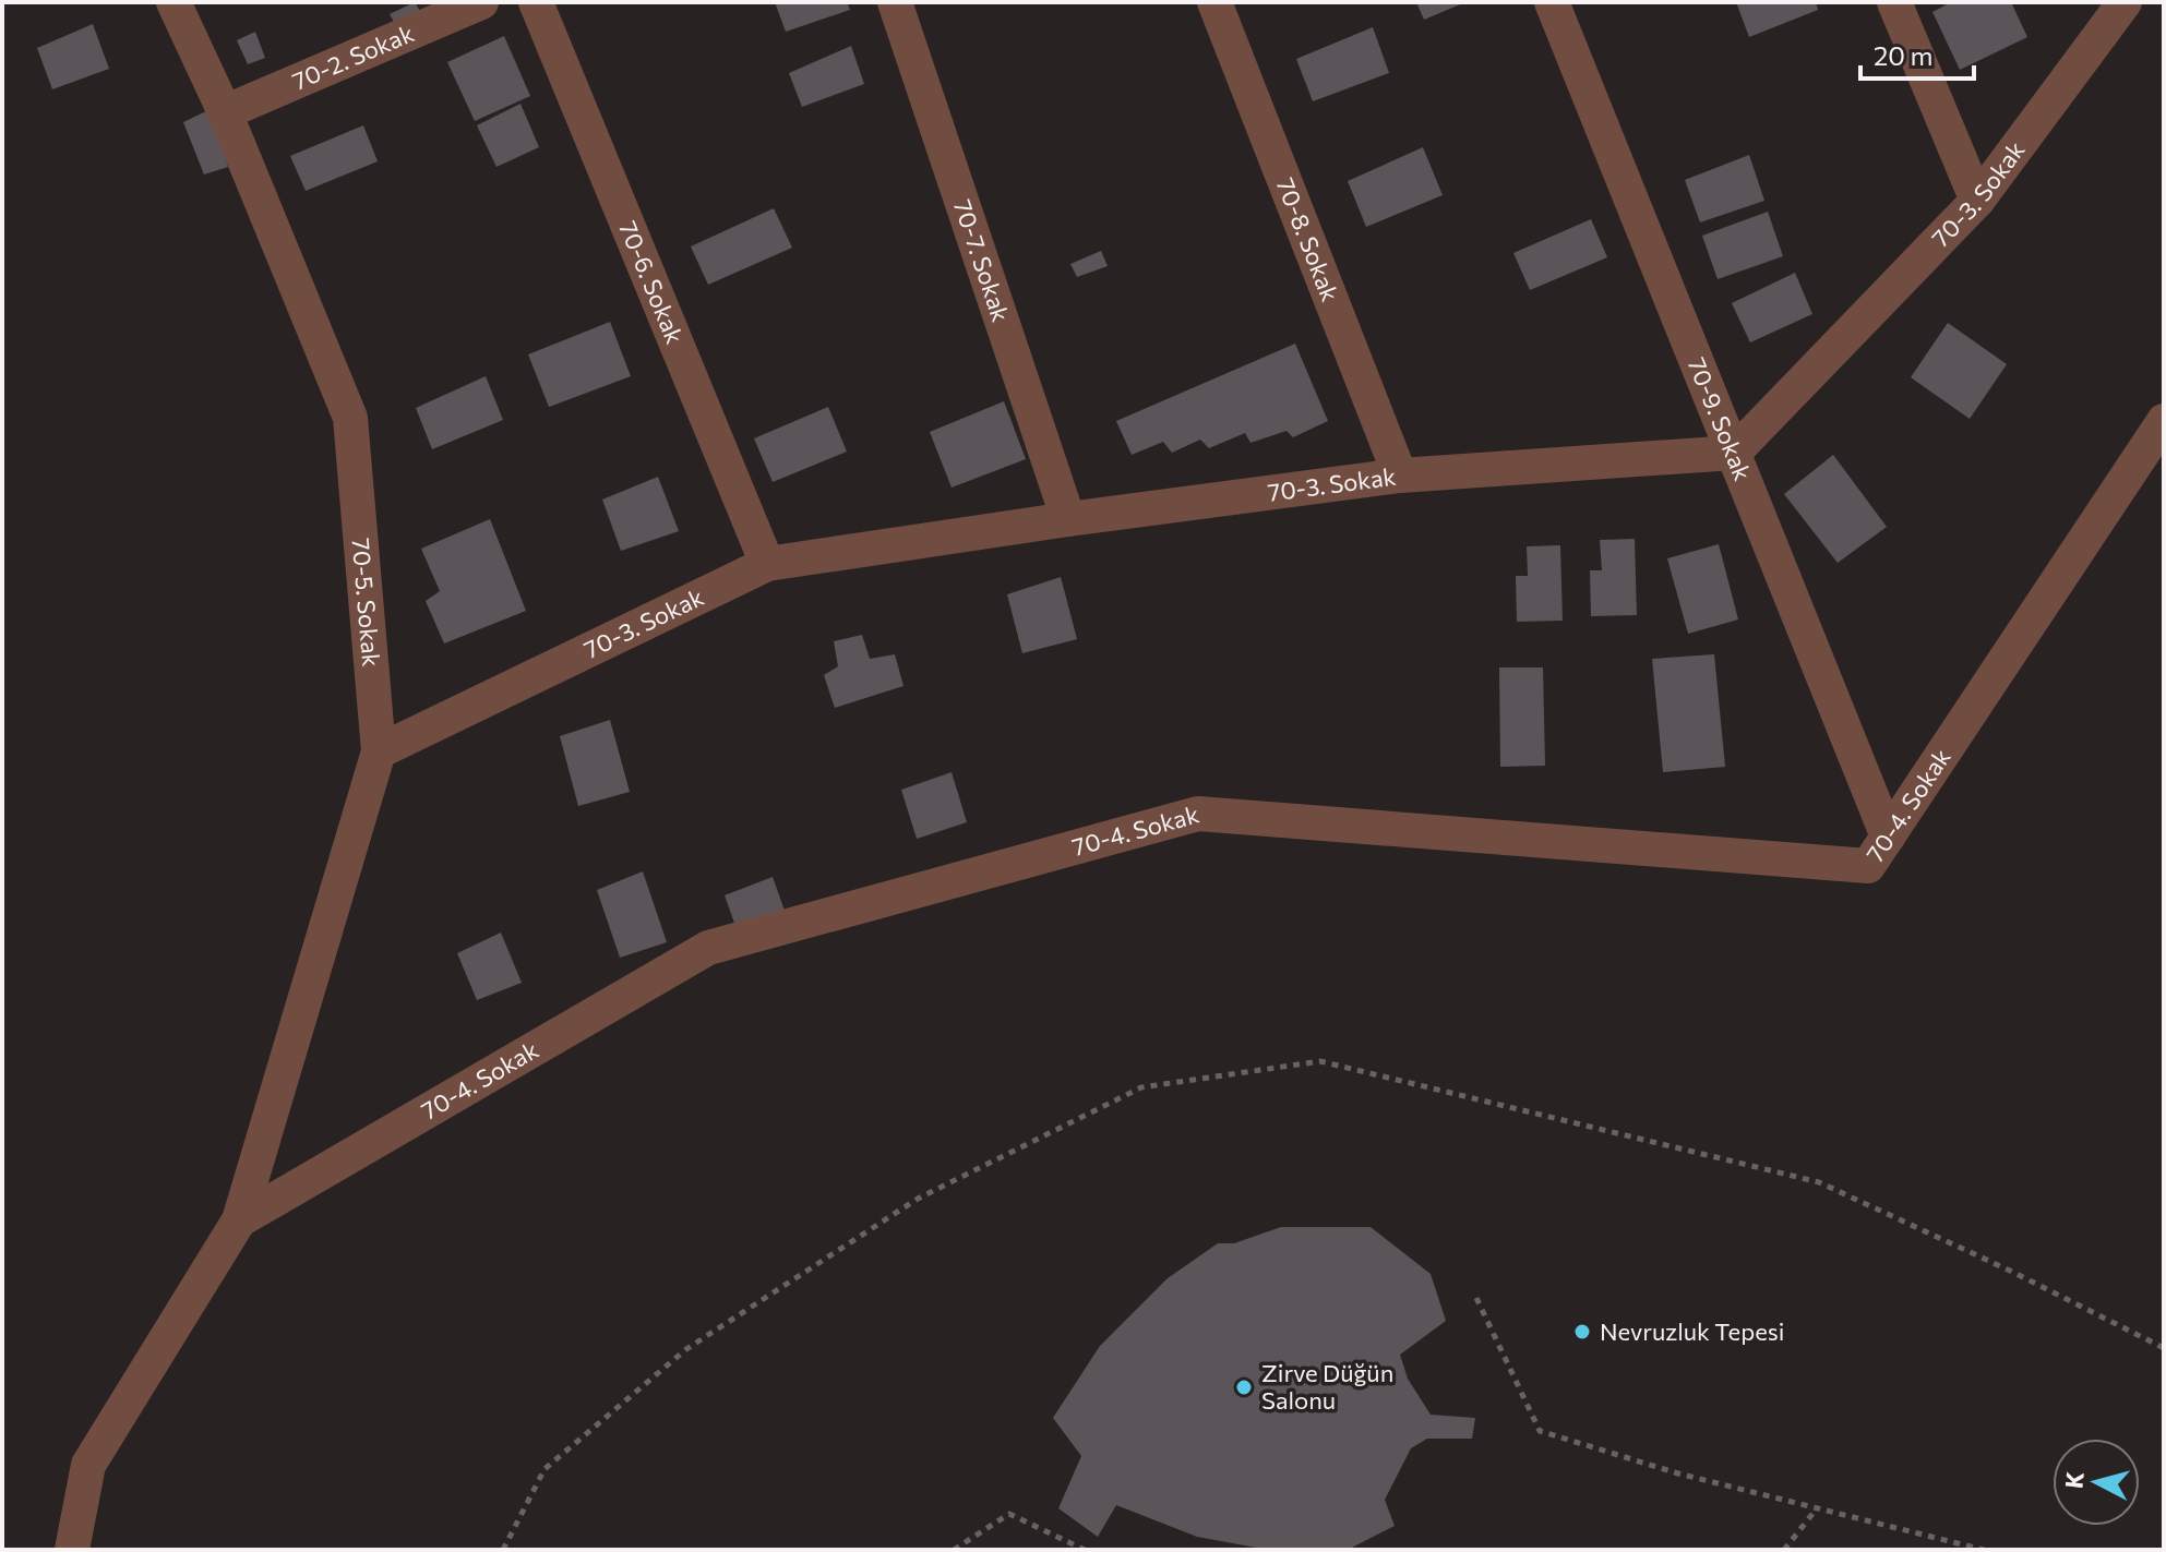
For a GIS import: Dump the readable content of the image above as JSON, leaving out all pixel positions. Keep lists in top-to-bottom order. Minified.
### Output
{"streets":{"street":["70-2. Sokak","70-3. Sokak","70-8. Sokak","70-7. Sokak","70-6. Sokak","70-9. Sokak","70-5. Sokak","70-4. Sokak"]},"crossings":[["70-2. Sokak","70-5. Sokak"],["70-3. Sokak","70-8. Sokak"],["70-3. Sokak","70-7. Sokak"],["70-3. Sokak","70-6. Sokak"],["70-3. Sokak","70-9. Sokak"],["70-3. Sokak","70-5. Sokak"],["70-9. Sokak","70-4. Sokak"],["70-5. Sokak","70-4. Sokak"]],"places":["Nevruzluk Tepesi","Zirve Düğün Salonu"],"scale_bar":"20 m","north":"left"}
